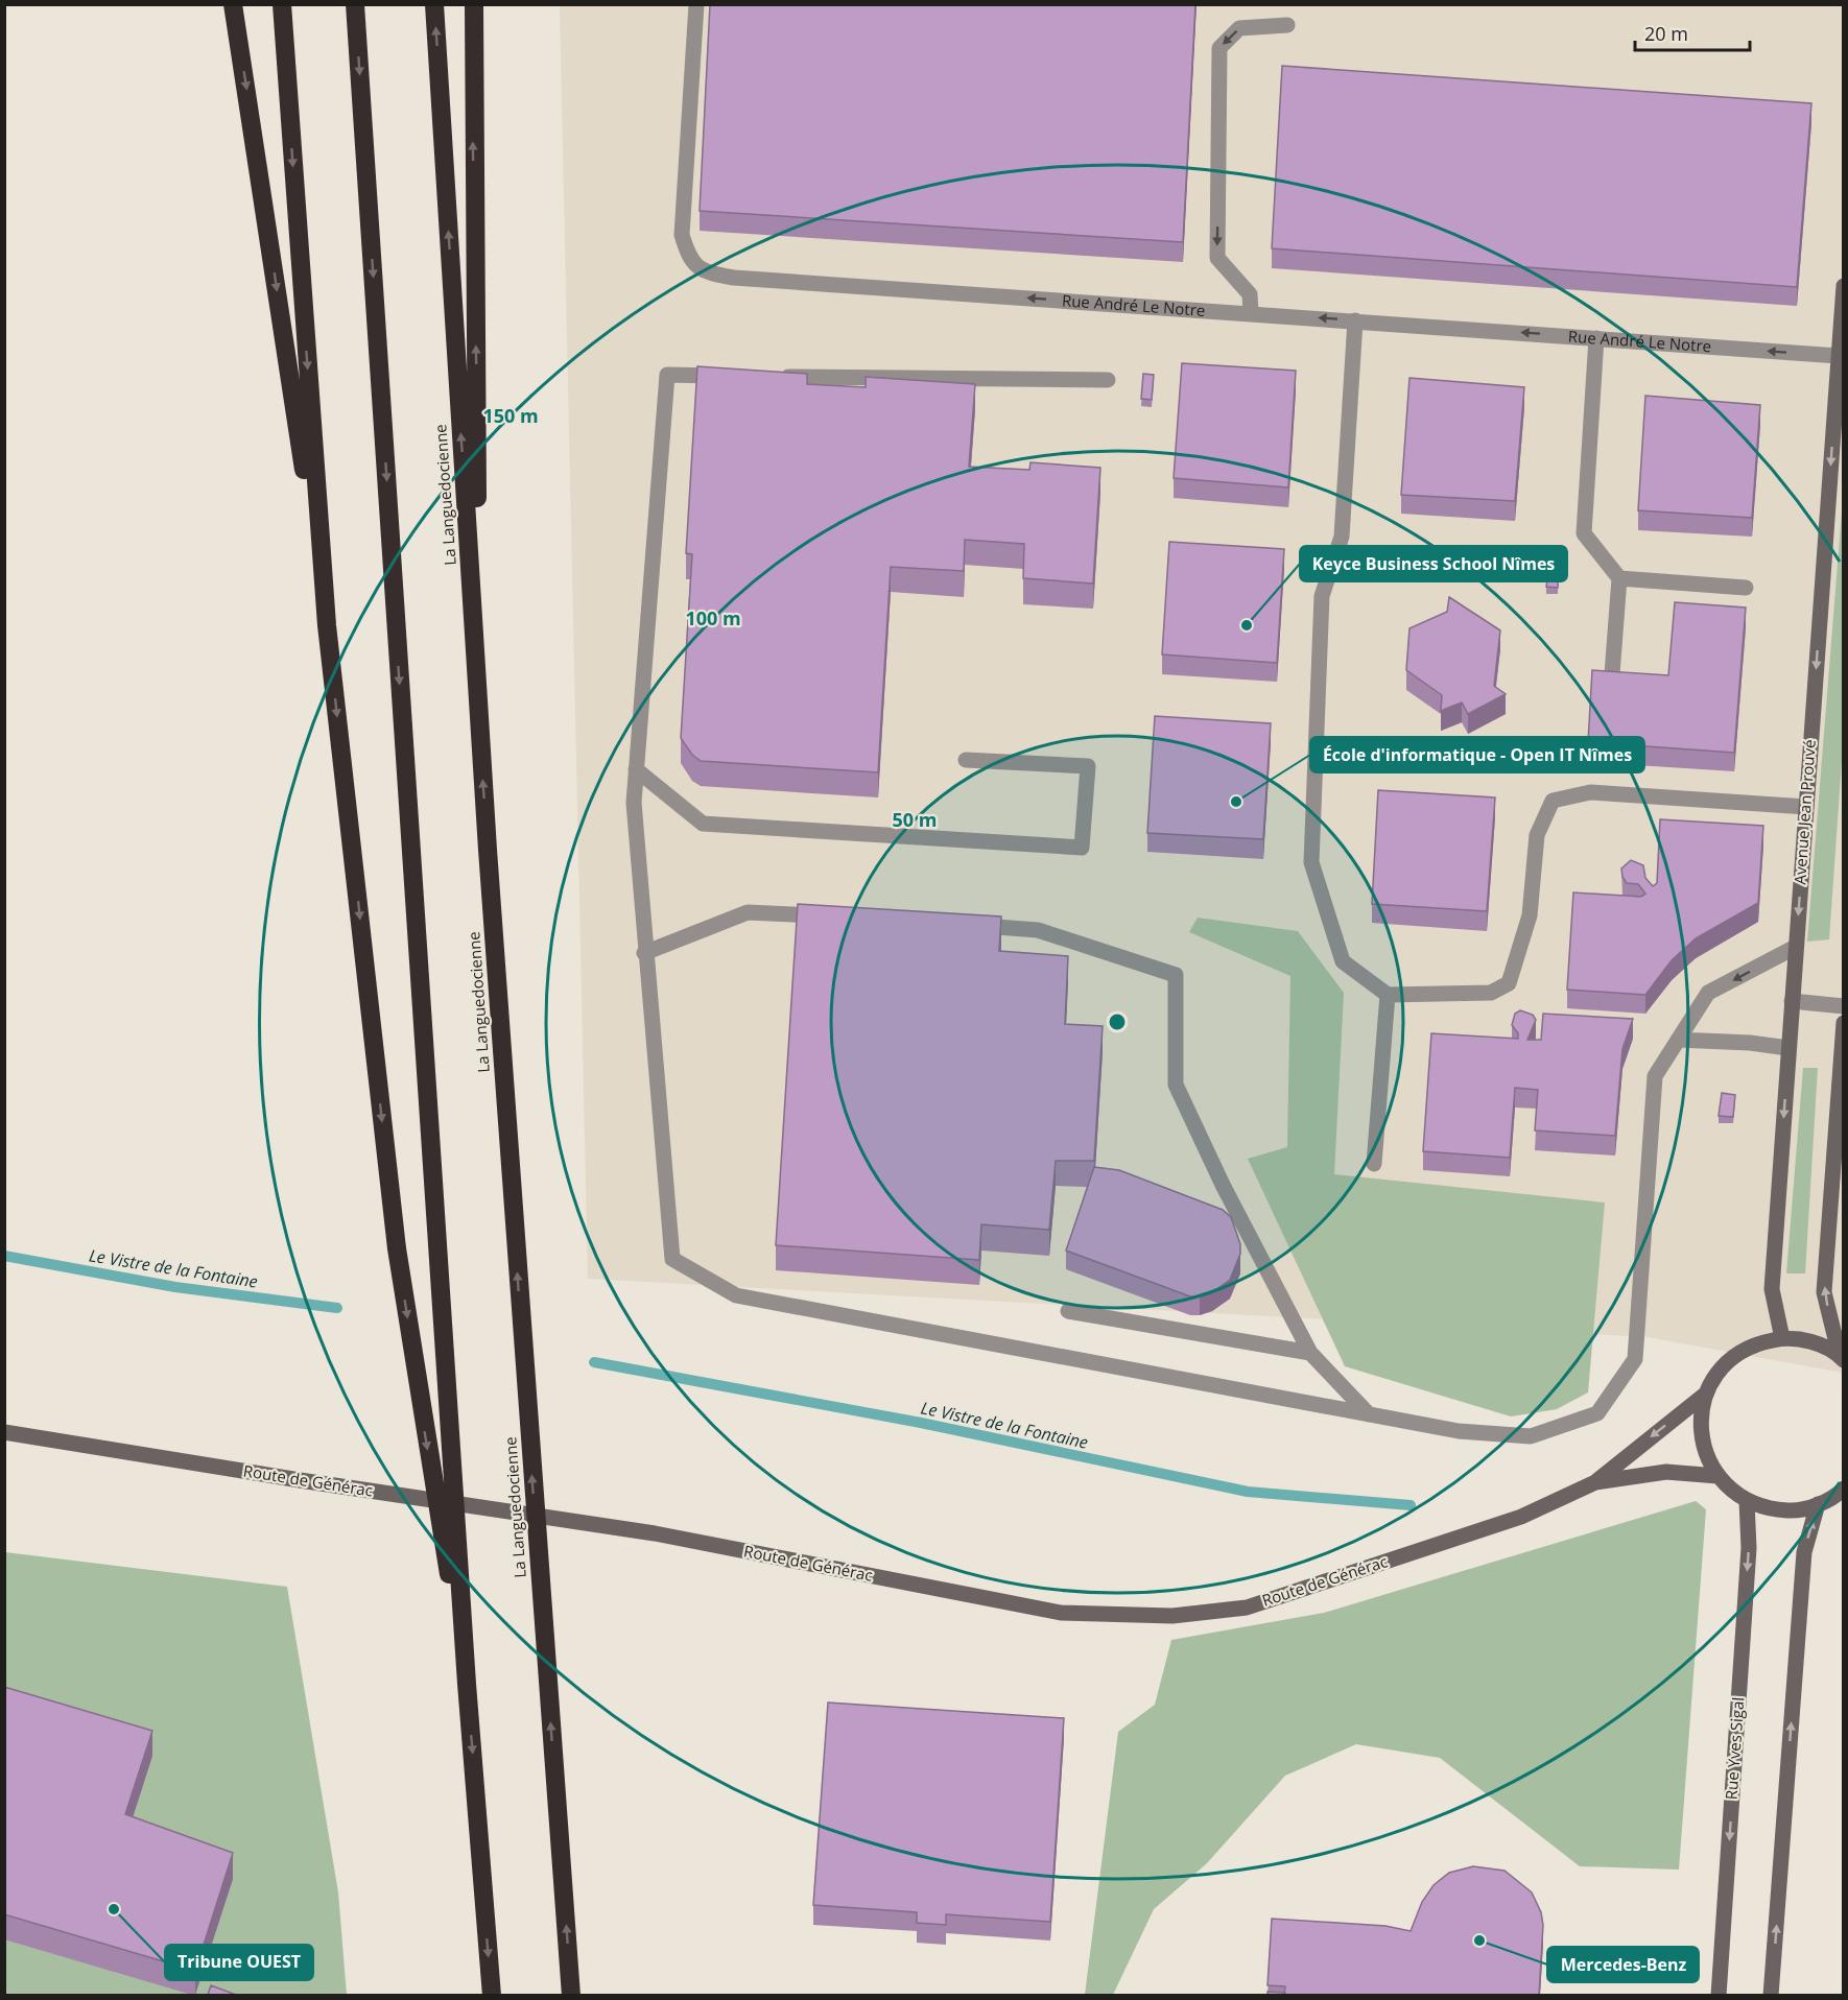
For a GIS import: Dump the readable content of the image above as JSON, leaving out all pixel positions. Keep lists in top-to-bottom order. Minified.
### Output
{"streets":{"highway":["La Languedocienne"],"main road":["Avenue Jean Prouvé","Route de Générac","Rue Yves Sigal"],"street":["Rue André Le Notre"]},"crossings":[["Rue André Le Notre","Avenue Jean Prouvé"]],"one_way":["Rue André Le Notre"],"water":["Le Vistre de la Fontaine"],"places":["Keyce Business School Nîmes","École d'informatique - Open IT Nîmes","Tribune OUEST","Mercedes-Benz"],"scale_bar":"20 m","rings":["150 m","100 m","50 m"]}
